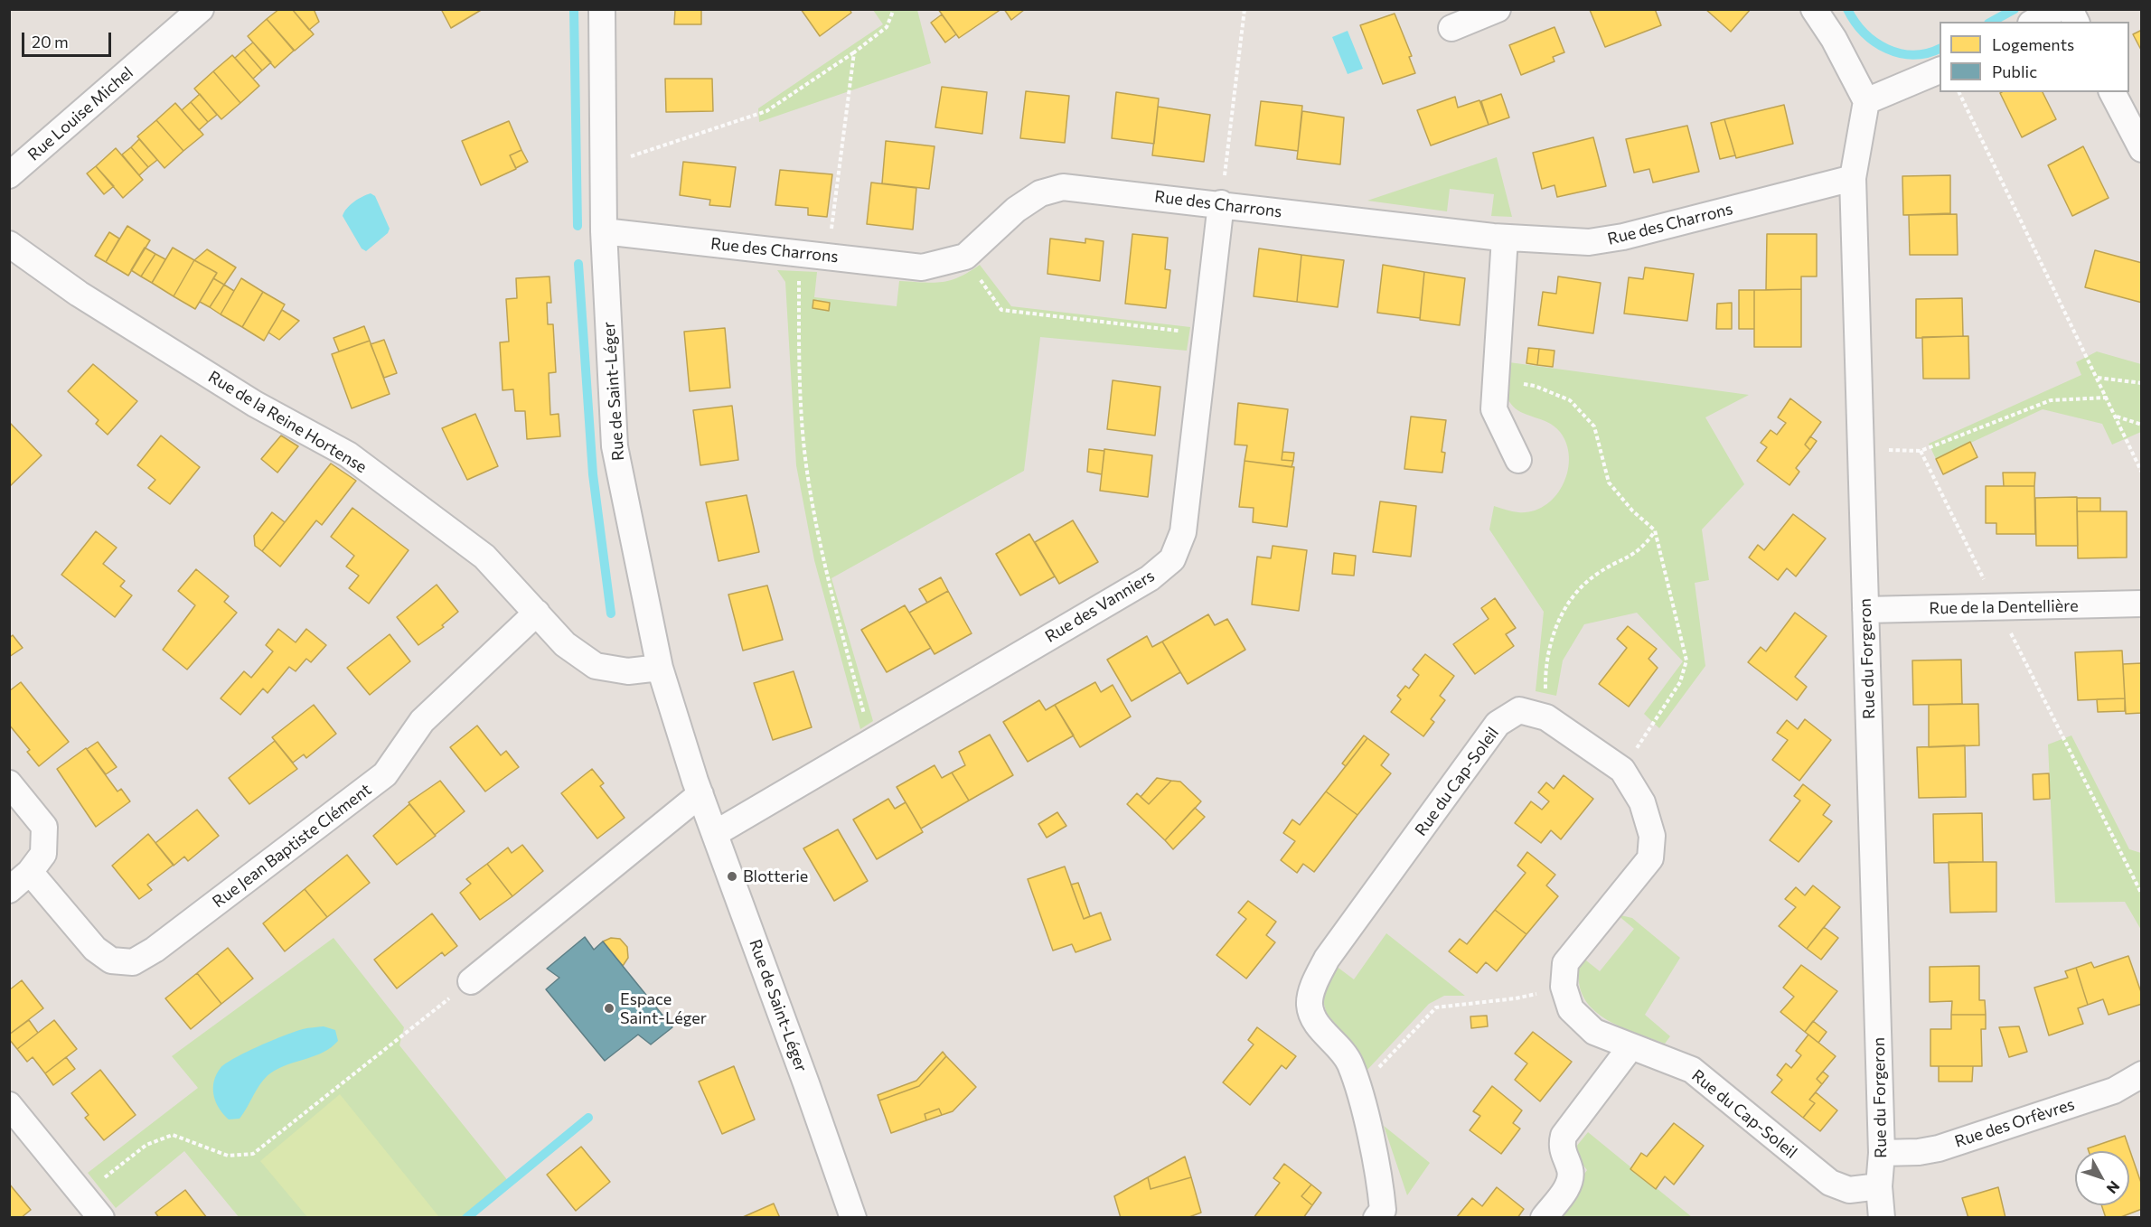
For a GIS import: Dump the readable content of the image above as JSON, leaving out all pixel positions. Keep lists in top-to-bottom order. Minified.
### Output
{"streets":{"street":["Rue Louise Michel","Rue des Charrons","Rue de Saint-Léger","Rue de la Reine Hortense","Rue des Vanniers","Rue de la Dentellière","Rue du Forgeron","Rue du Cap-Soleil","Rue Jean Baptiste Clément","Rue des Orfèvres"]},"crossings":[["Rue des Charrons","Rue de Saint-Léger"],["Rue des Charrons","Rue des Vanniers"],["Rue des Charrons","Rue du Forgeron"],["Rue de Saint-Léger","Rue de la Reine Hortense"],["Rue de Saint-Léger","Rue des Vanniers"],["Rue de la Reine Hortense","Rue Jean Baptiste Clément"],["Rue de la Dentellière","Rue du Forgeron"],["Rue du Forgeron","Rue du Cap-Soleil"],["Rue du Forgeron","Rue des Orfèvres"]],"places":["Blotterie","Espace Saint-Léger"],"legend":["Logements","Public"],"scale_bar":"20 m","north":"bottom right"}
